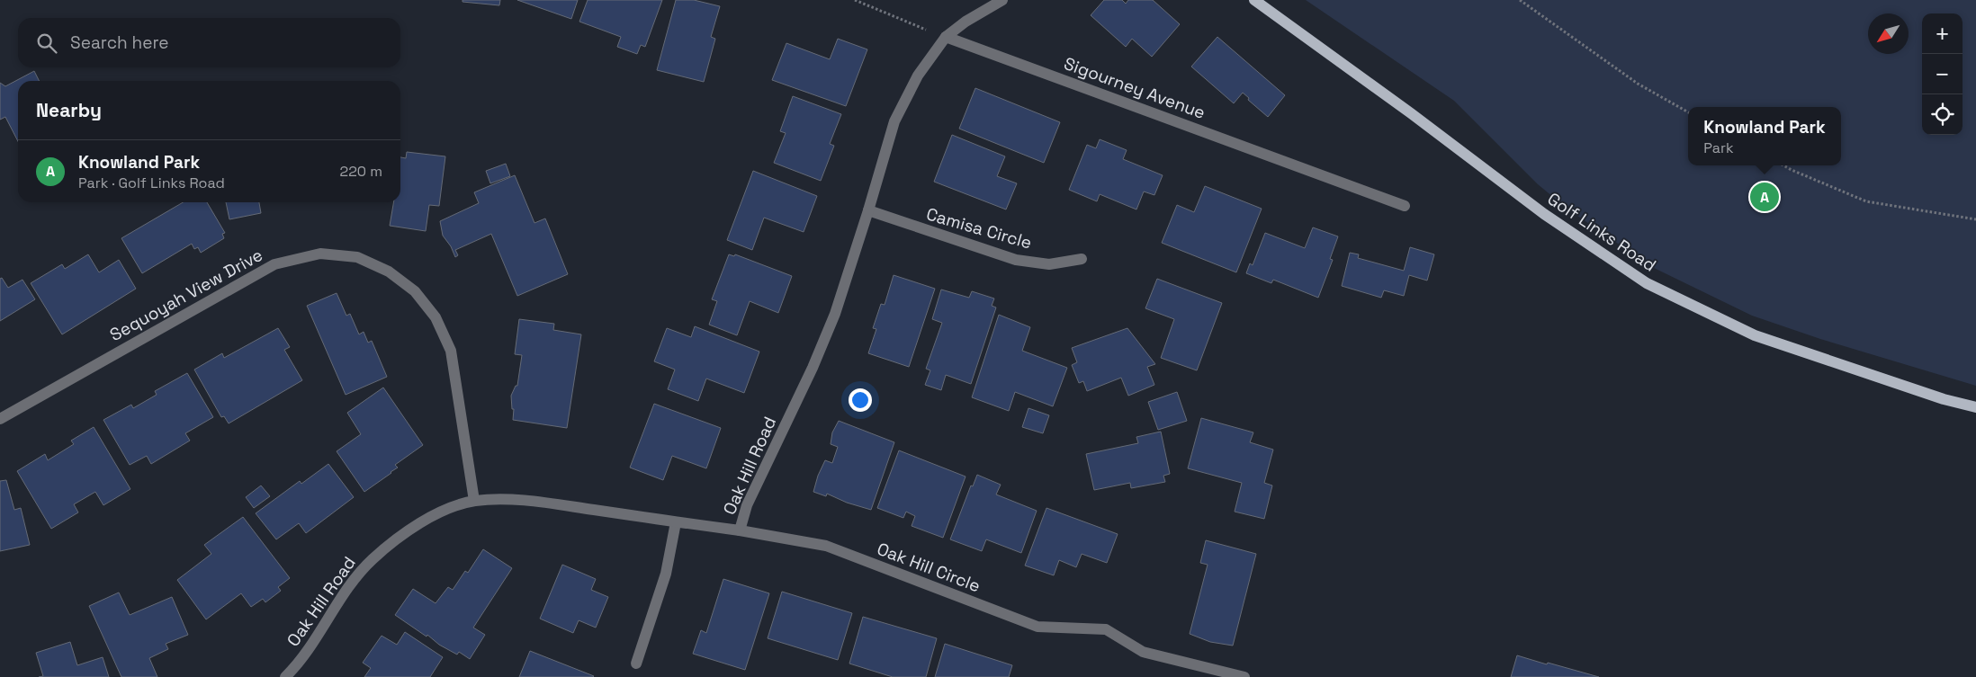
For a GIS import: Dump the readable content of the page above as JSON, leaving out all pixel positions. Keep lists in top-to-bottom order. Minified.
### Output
{"streets":{"main road":["Golf Links Road"],"street":["Sigourney Avenue","Camisa Circle","Sequoyah View Drive","Oak Hill Road","Oak Hill Circle"]},"crossings":[["Sigourney Avenue","Oak Hill Road"],["Camisa Circle","Oak Hill Road"],["Sequoyah View Drive","Oak Hill Road"],["Oak Hill Road","Oak Hill Circle"]],"north":"bottom left","page":{"map_buttons":["+","−"],"search":"Search here","heading":"Nearby","popup":["Knowland Park","Park"],"list":[{"mark":"A","name":"Knowland Park","note":"Park · Golf Links Road","value":"220 m"}],"pins":"A"}}
